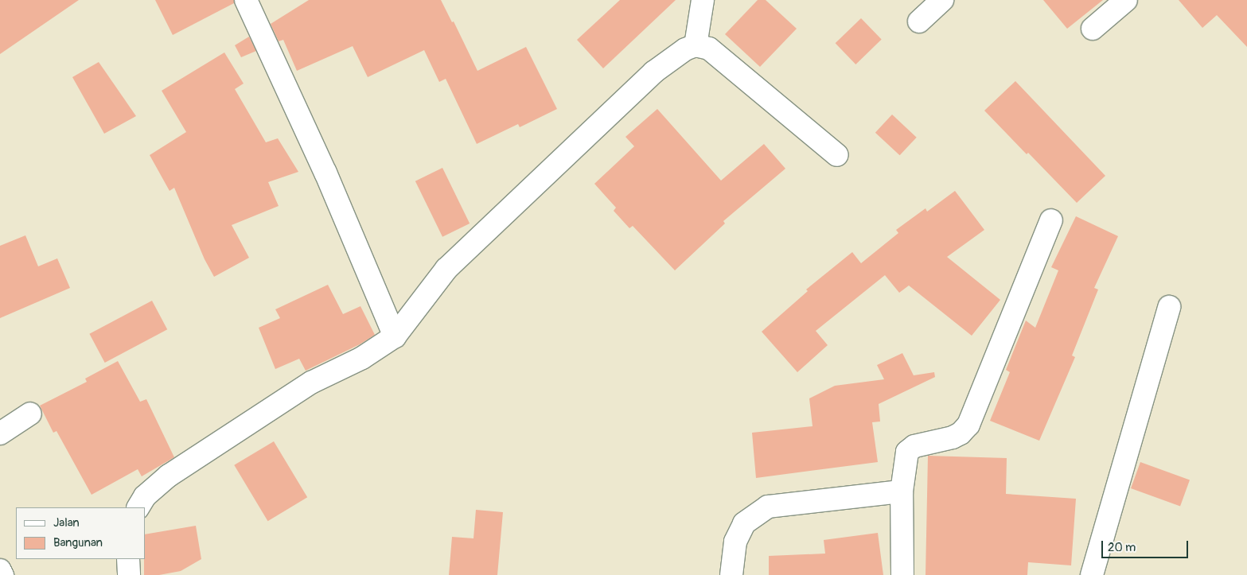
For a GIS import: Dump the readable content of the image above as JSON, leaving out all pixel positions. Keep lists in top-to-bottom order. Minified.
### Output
{"legend":["Jalan","Bangunan"],"scale_bar":"20 m"}
